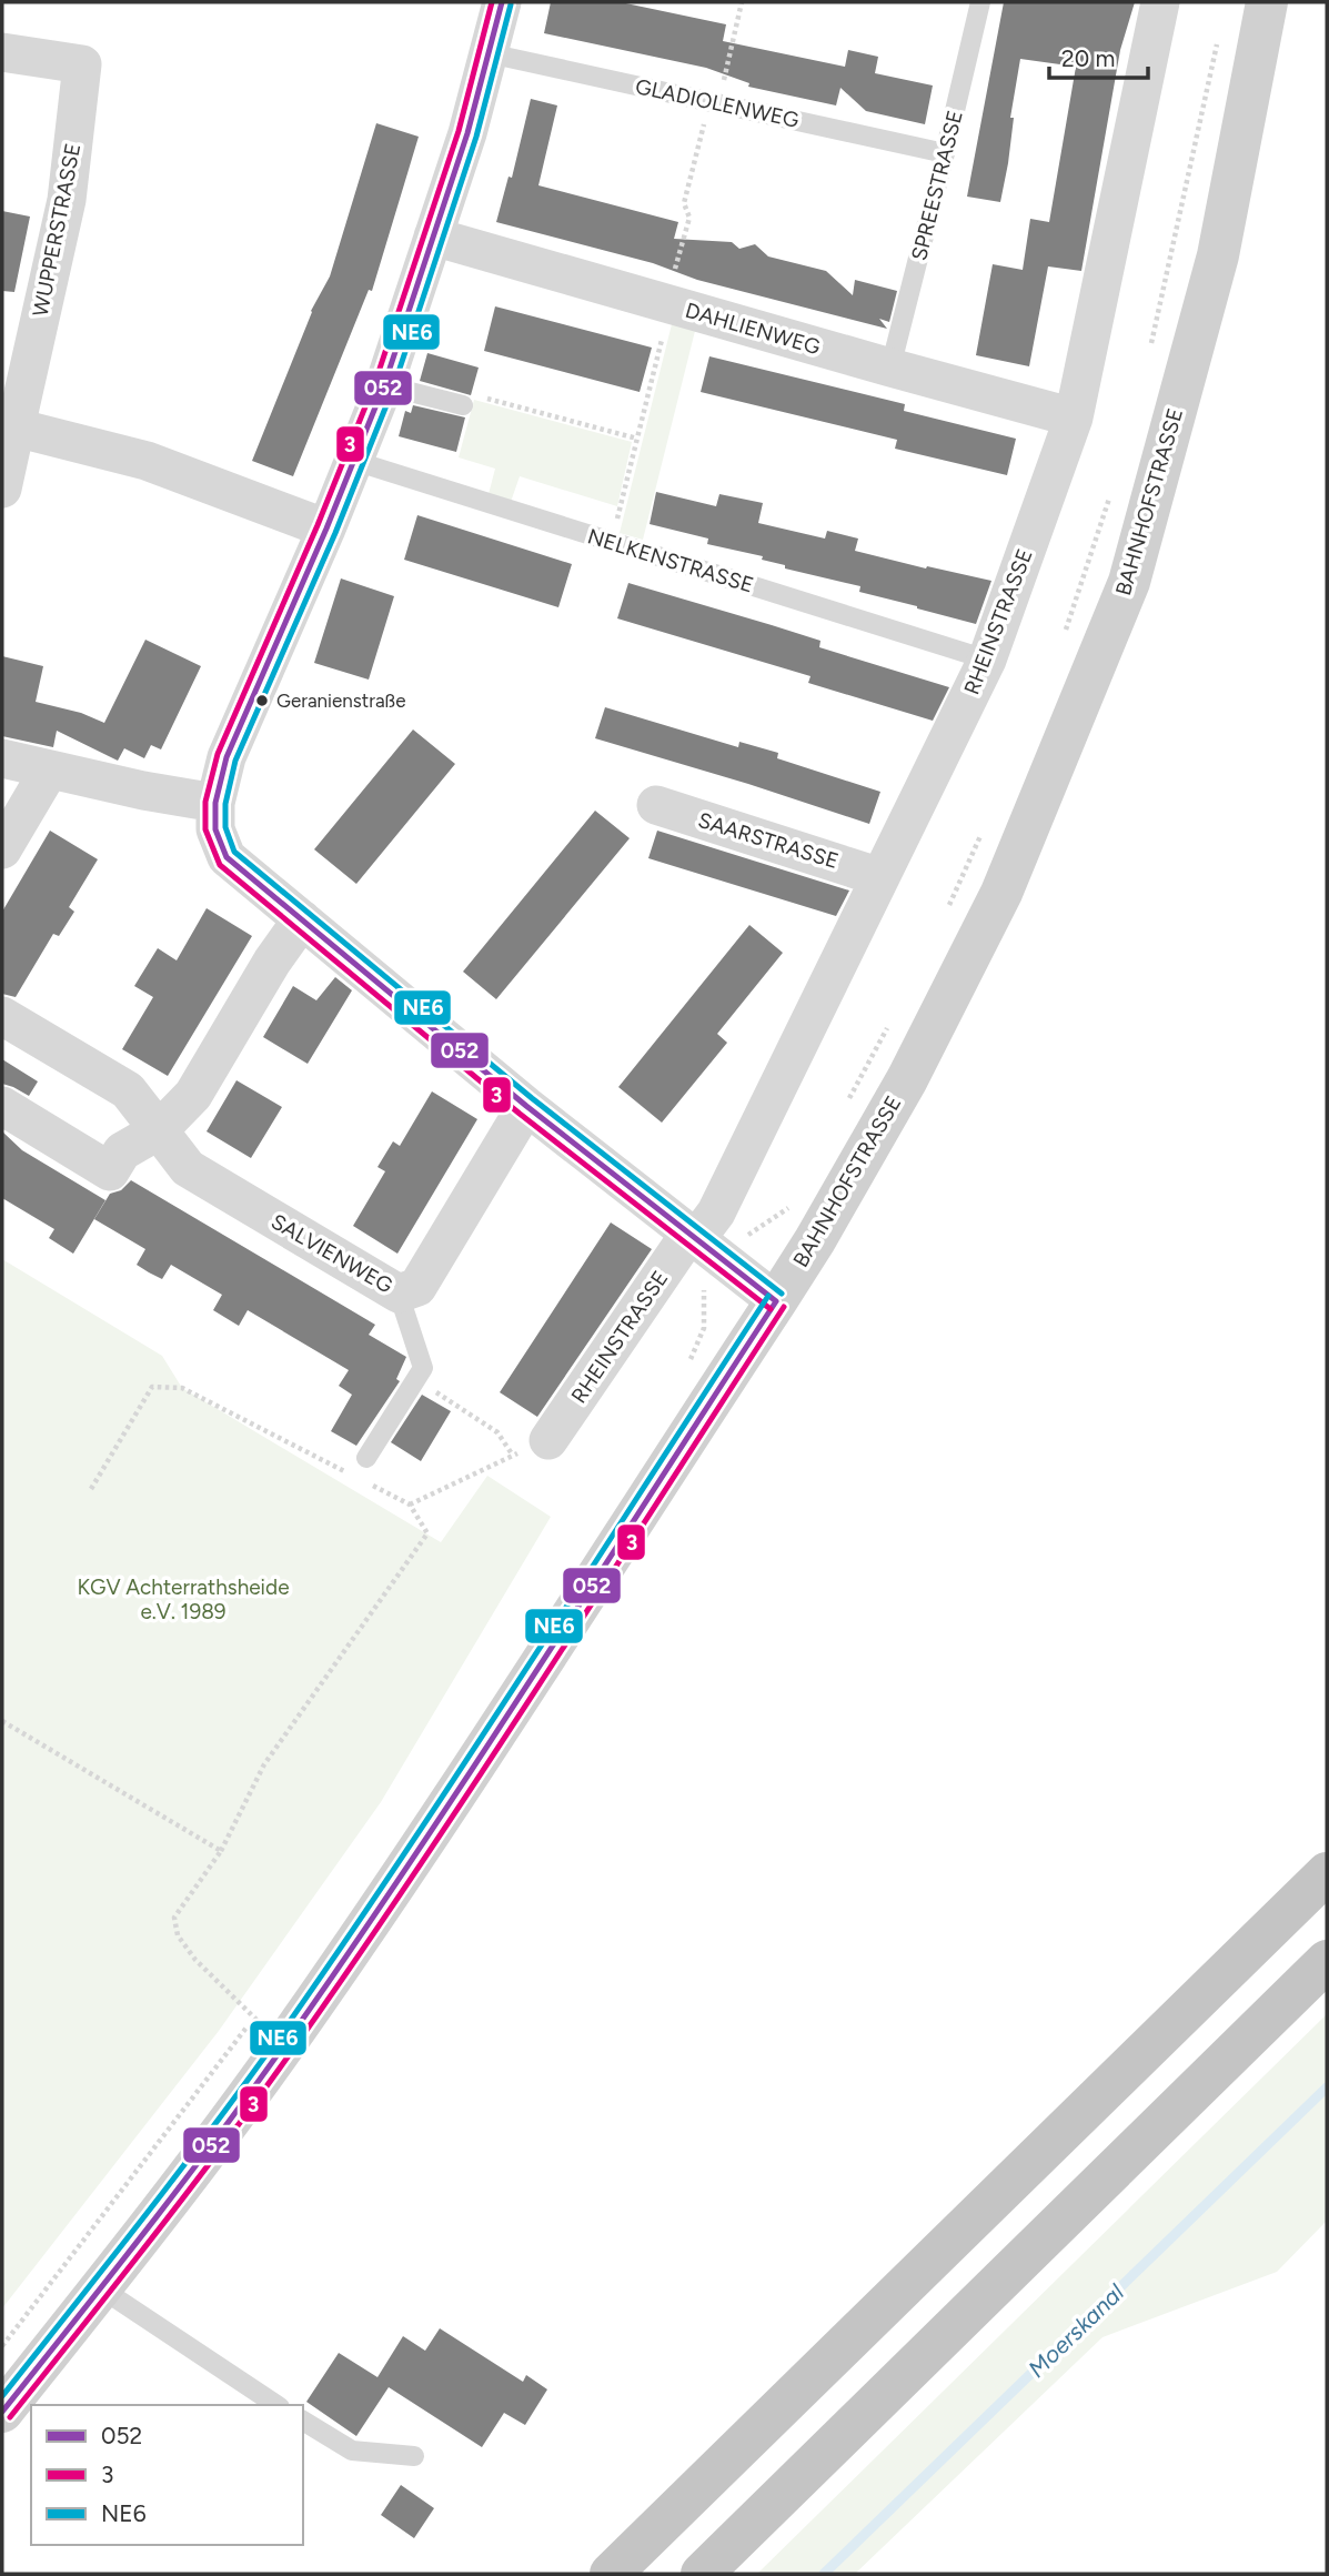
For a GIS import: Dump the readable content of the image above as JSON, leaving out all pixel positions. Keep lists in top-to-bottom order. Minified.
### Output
{"streets":{"main road":["BAHNHOFSTRASSE"],"street":["WUPPERSTRASSE","DAHLIENWEG","RHEINSTRASSE","SAARSTRASSE","SALVIENWEG"],"lane":["GLADIOLENWEG","SPREESTRASSE","NELKENSTRASSE"]},"crossings":[["GLADIOLENWEG","SPREESTRASSE"],["SPREESTRASSE","DAHLIENWEG"],["DAHLIENWEG","RHEINSTRASSE"],["NELKENSTRASSE","RHEINSTRASSE"],["RHEINSTRASSE","SAARSTRASSE"]],"water":["Moerskanal"],"parks":["KGV Achterrathsheide e.V. 1989"],"places":["Geranienstraße"],"lines":["transit line 052","transit line 3","transit line NE6"],"legend":["052","3","NE6"],"scale_bar":"20 m"}
